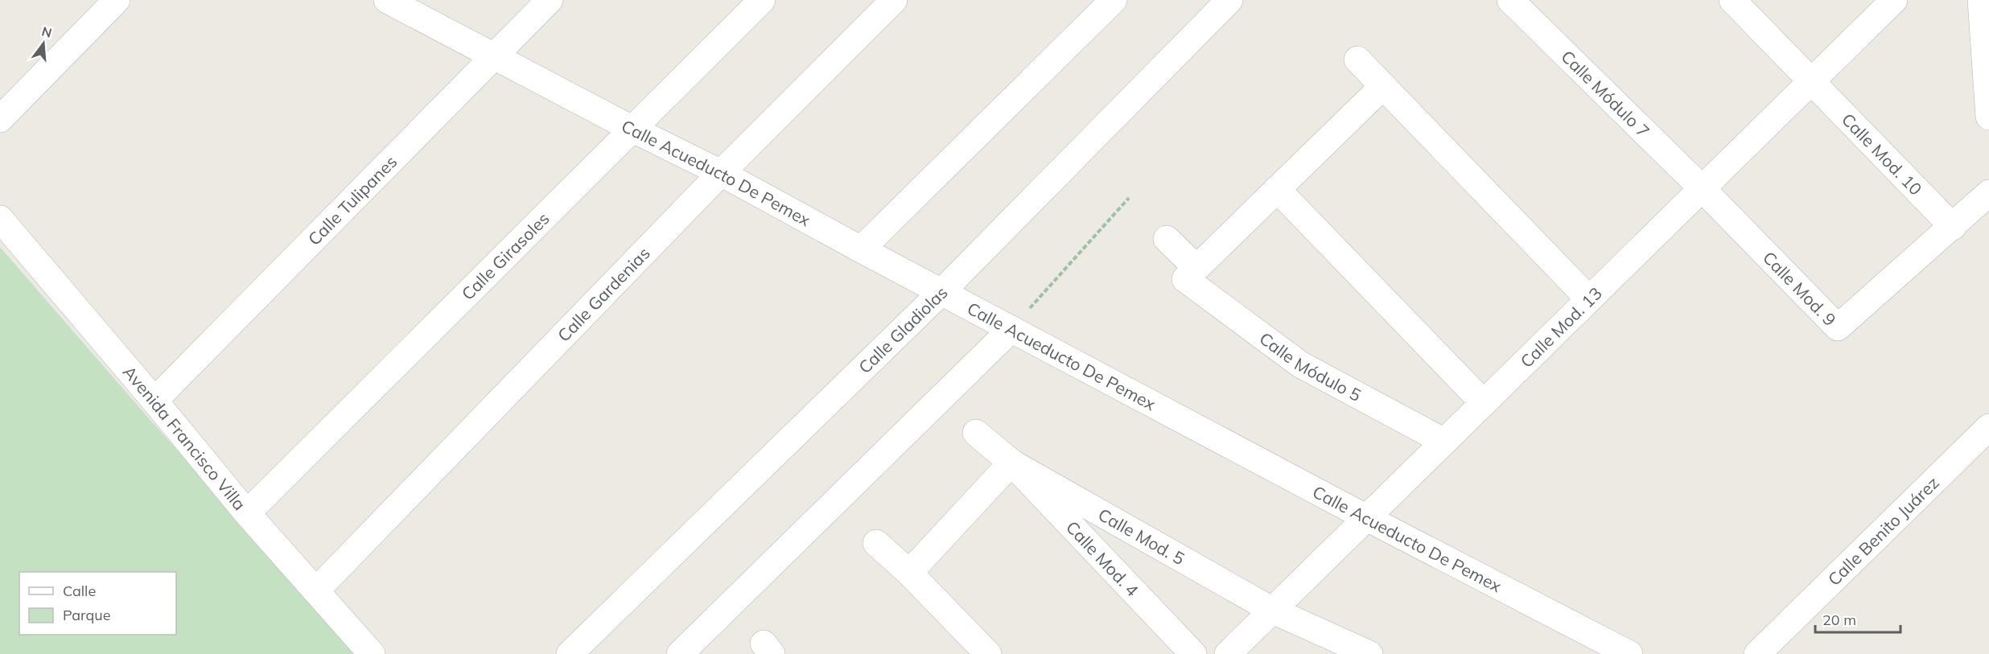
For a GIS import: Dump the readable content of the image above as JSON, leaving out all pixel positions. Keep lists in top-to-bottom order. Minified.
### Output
{"streets":{"street":["Calle Módulo 7","Calle Mod. 10","Calle Acueducto De Pemex","Calle Tulipanes","Calle Girasoles","Calle Mod. 9","Calle Gardenias","Calle Mod. 13","Calle Gladiolas","Calle Módulo 5","Avenida Francisco Villa","Calle Benito Juárez","Calle Mod. 5","Calle Mod. 4"]},"crossings":[["Calle Módulo 7","Calle Mod. 9"],["Calle Módulo 7","Calle Mod. 13"],["Calle Mod. 10","Calle Mod. 9"],["Calle Mod. 10","Calle Mod. 13"],["Calle Acueducto De Pemex","Calle Tulipanes"],["Calle Acueducto De Pemex","Calle Girasoles"],["Calle Acueducto De Pemex","Calle Gardenias"],["Calle Acueducto De Pemex","Calle Mod. 13"],["Calle Acueducto De Pemex","Calle Gladiolas"],["Calle Tulipanes","Avenida Francisco Villa"],["Calle Girasoles","Avenida Francisco Villa"],["Calle Mod. 9","Calle Mod. 13"],["Calle Gardenias","Avenida Francisco Villa"],["Calle Mod. 13","Calle Módulo 5"],["Calle Mod. 13","Calle Mod. 5"],["Calle Mod. 5","Calle Mod. 4"]],"legend":["Calle","Parque"],"scale_bar":"20 m","north":"top"}
